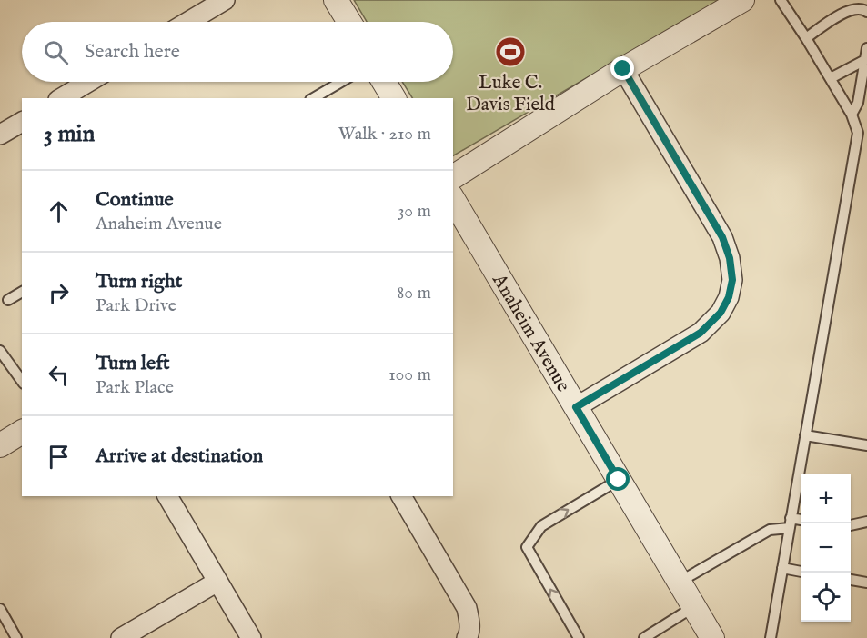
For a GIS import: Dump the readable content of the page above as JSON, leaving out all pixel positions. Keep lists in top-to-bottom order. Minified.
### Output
{"streets":{"street":["Anaheim Avenue"]},"places":{"sports":["Luke C. Davis Field"]},"page":{"search":"Search here","heading":["3 min","Walk · 210 m"],"list":[["Continue","Anaheim Avenue","30 m"],["Turn right","Park Drive","80 m"],["Turn left","Park Place","100 m"],"Arrive at destination"],"map_buttons":["+","−"]}}
